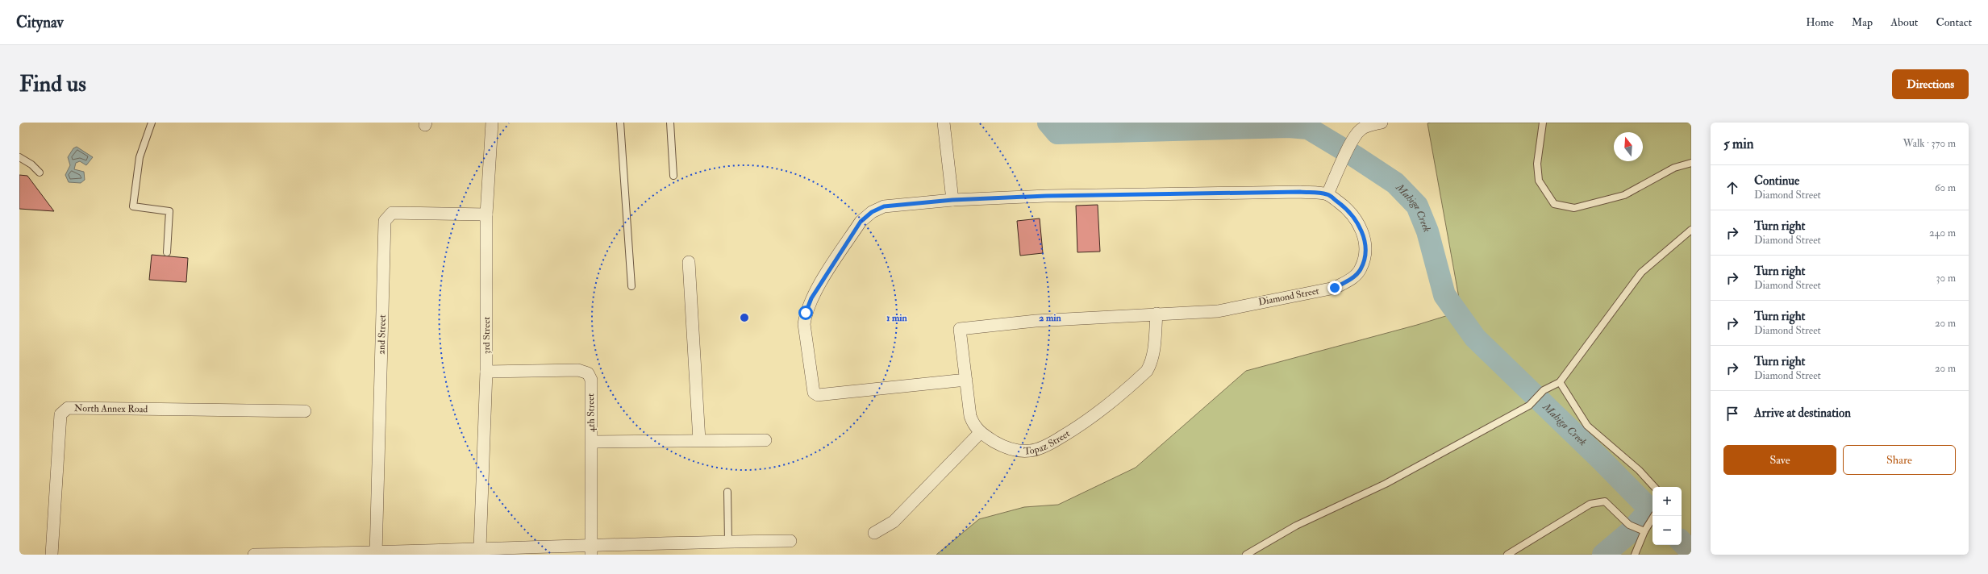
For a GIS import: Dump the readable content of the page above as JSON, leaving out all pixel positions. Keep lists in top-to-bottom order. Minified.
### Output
{"streets":{"street":["Diamond Street","2nd Street","3rd Street","North Annex Road","4th Street","Topaz Street"]},"crossings":[["Diamond Street","Topaz Street"],["2nd Street","3rd Street"],["3rd Street","4th Street"]],"water":["Mahiga Creek"],"north":"top","page":{"header":"Citynav","nav":["Home","Map","About","Contact"],"buttons":["Directions",["Save","Share"]],"title":"Find us","heading":["5 min","Walk · 370 m"],"list":[["Continue","Diamond Street","60 m"],["Turn right","Diamond Street","240 m"],["Turn right","Diamond Street","30 m"],["Turn right","Diamond Street","20 m"],["Turn right","Diamond Street","20 m"],"Arrive at destination"],"map_buttons":["+","−"]},"rings":["1 min","2 min"]}
